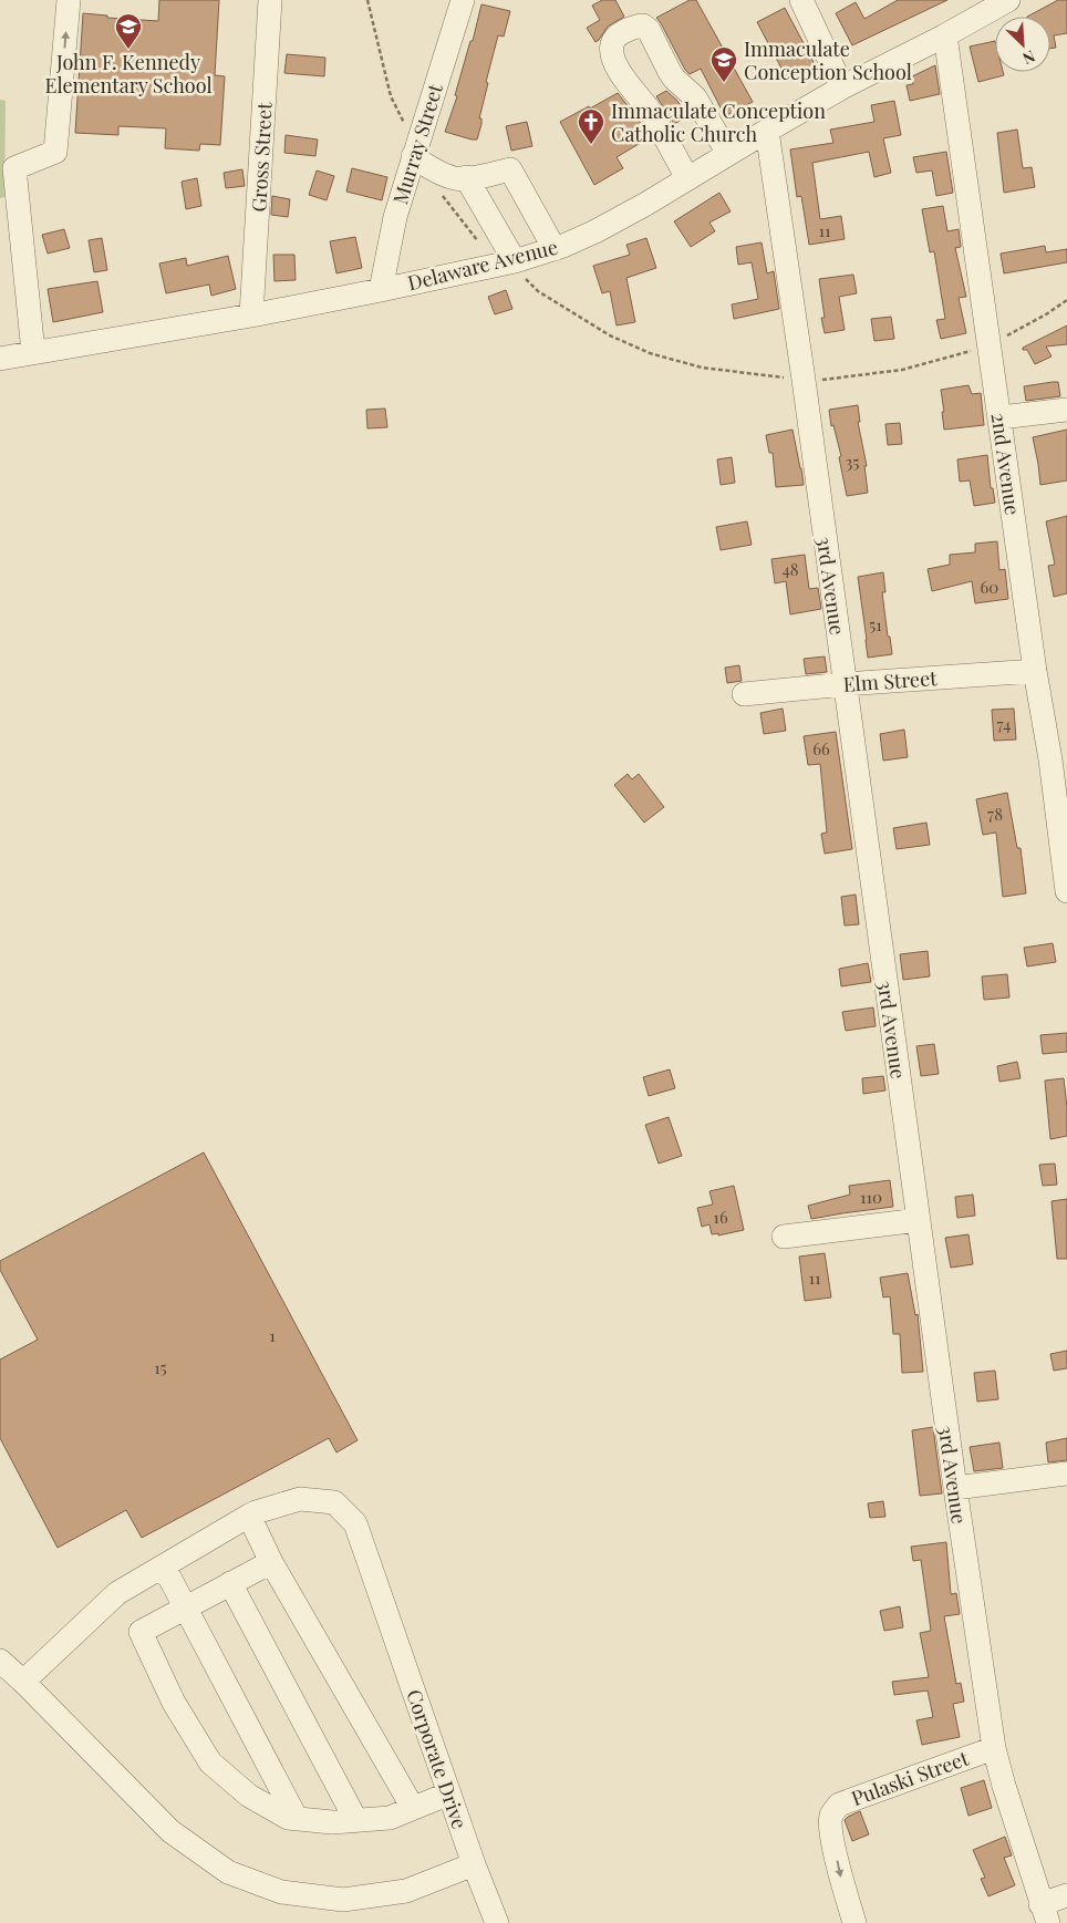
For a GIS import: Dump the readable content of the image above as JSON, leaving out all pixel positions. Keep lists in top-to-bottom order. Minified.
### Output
{"streets":{"street":["Murray Street","Gross Street","Delaware Avenue","2nd Avenue","3rd Avenue","Elm Street","Corporate Drive","Pulaski Street"]},"crossings":[["Murray Street","Delaware Avenue"],["Gross Street","Delaware Avenue"],["Delaware Avenue","2nd Avenue"],["Delaware Avenue","3rd Avenue"],["2nd Avenue","Elm Street"],["3rd Avenue","Elm Street"],["3rd Avenue","Pulaski Street"]],"places":{"school or university":["John F. Kennedy Elementary School","Immaculate Conception School"],"church":["Immaculate Conception Catholic Church"]},"house_numbers":["11","35","48","60","51","74","66","78","110","16","11","1","15"],"north":"bottom right"}
